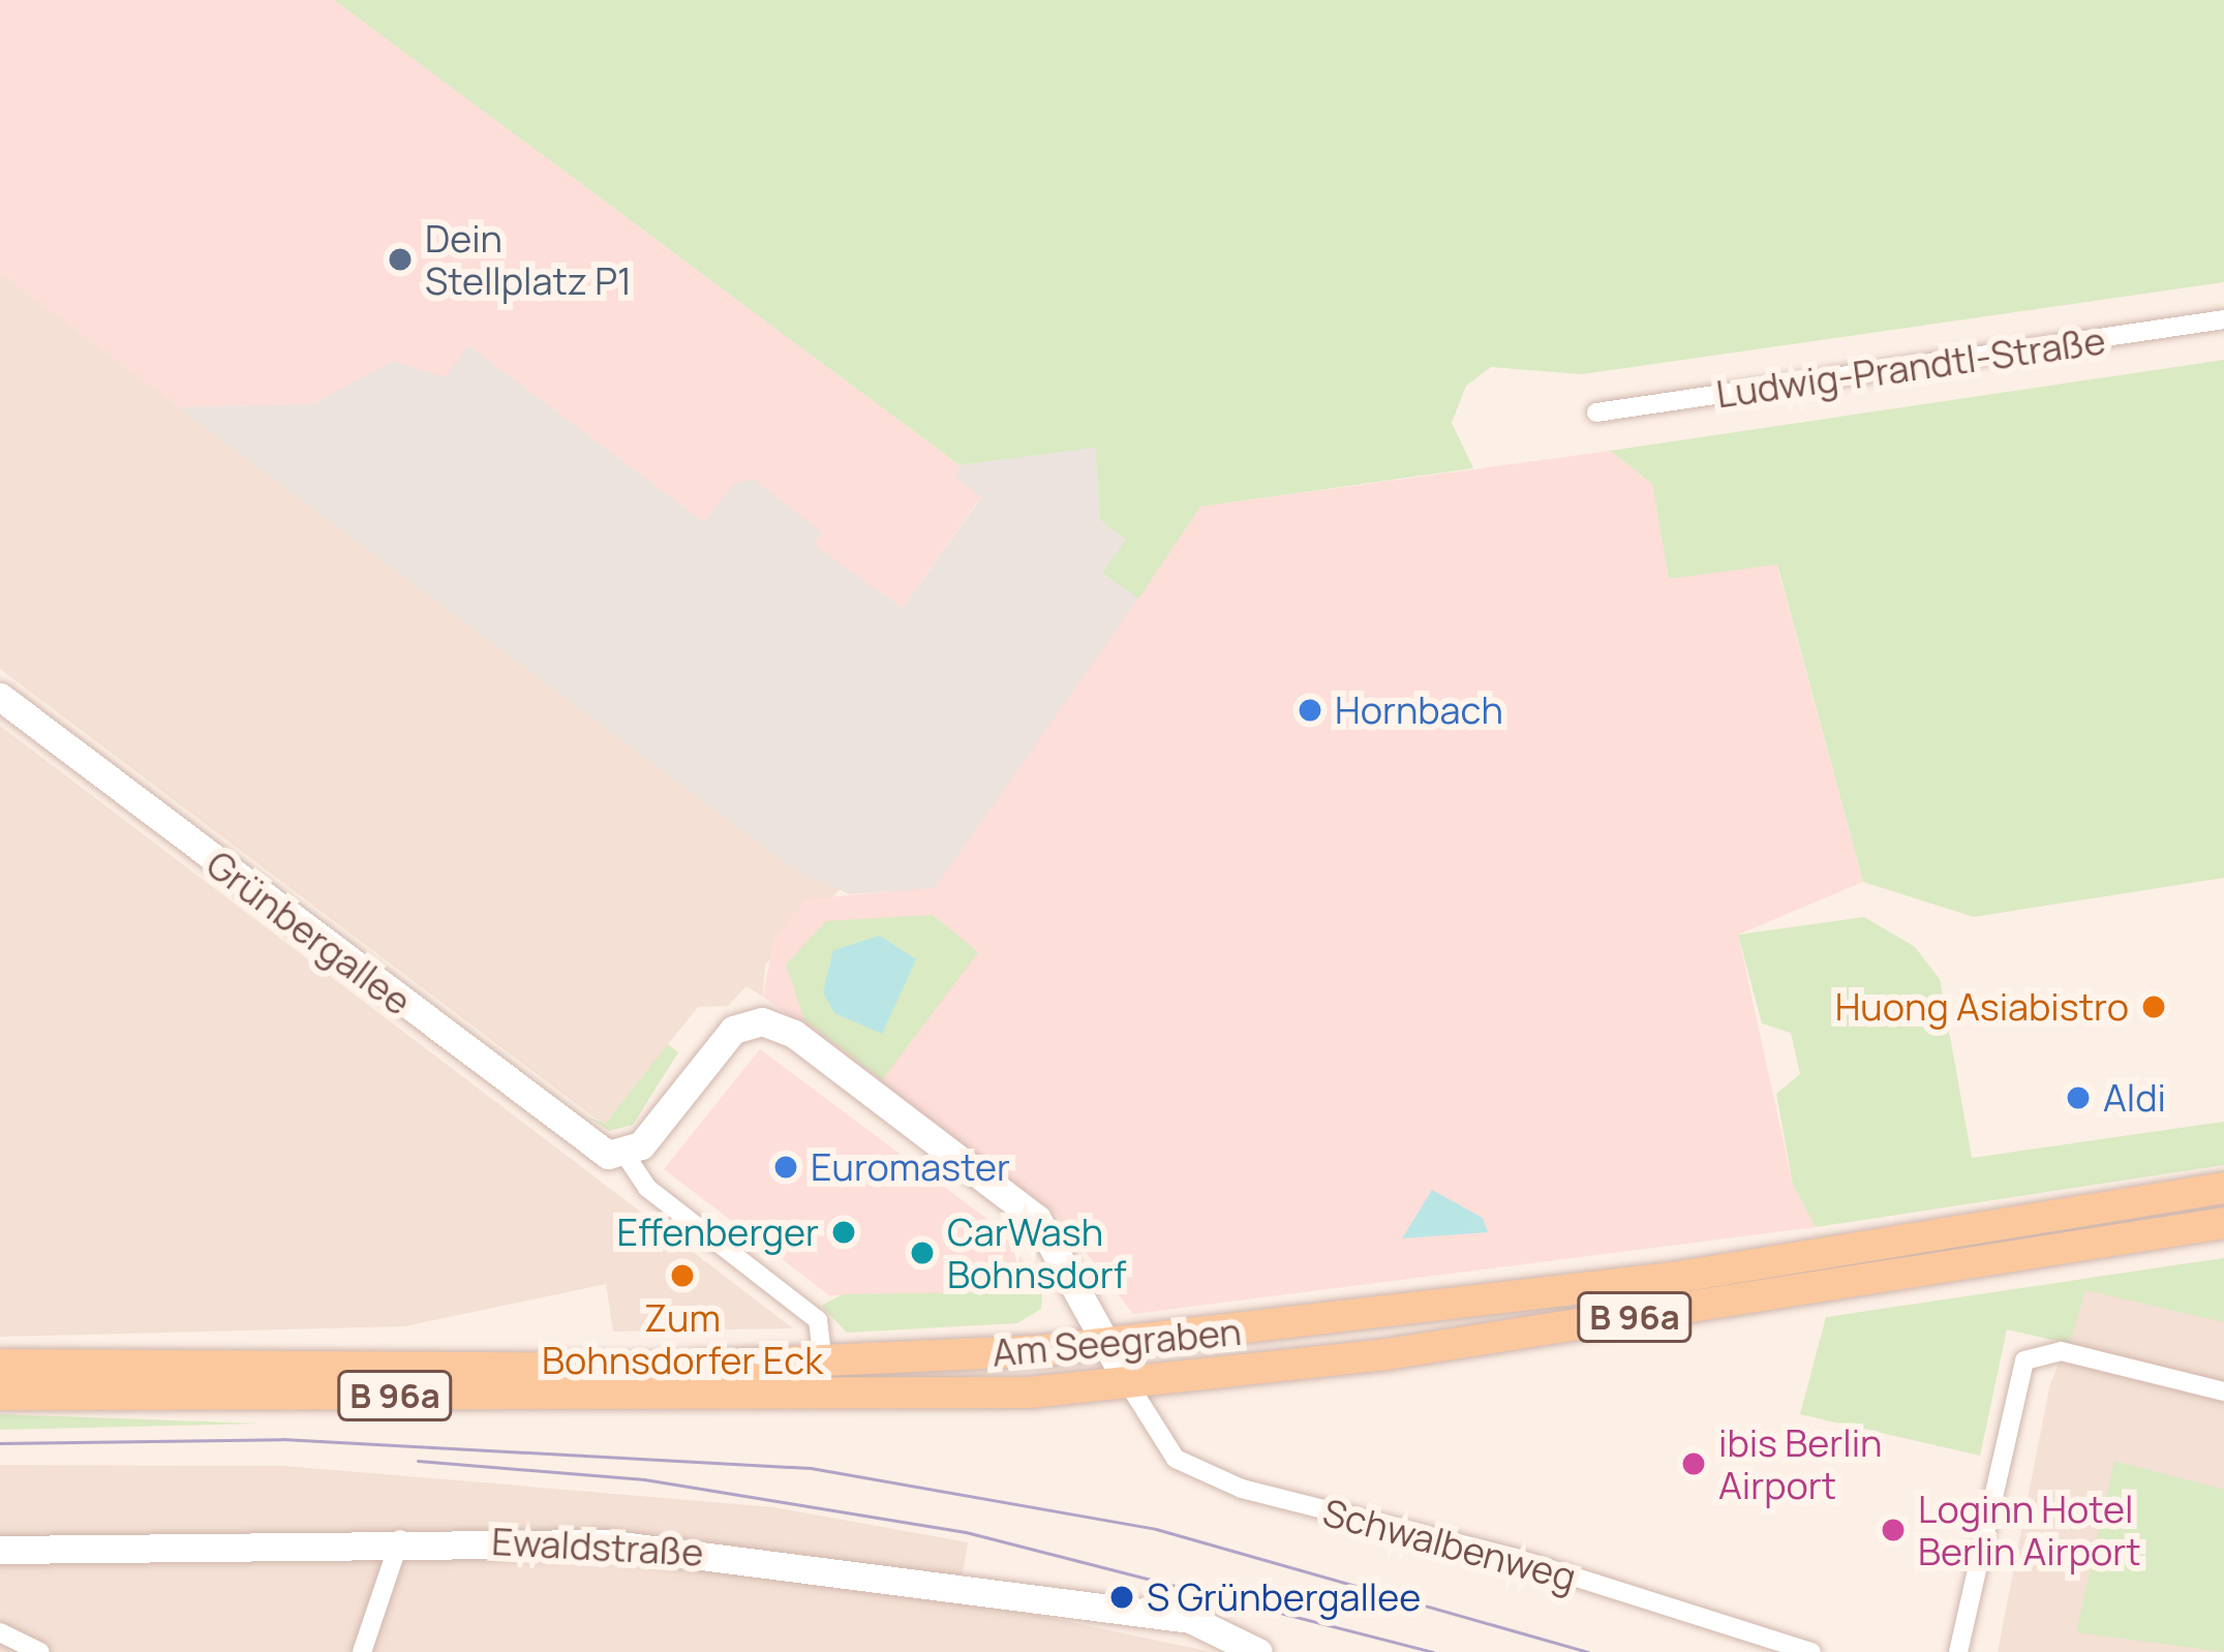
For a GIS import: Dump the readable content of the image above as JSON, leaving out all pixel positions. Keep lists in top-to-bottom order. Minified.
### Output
{"streets":{"main road":["B 96a","Am Seegraben"],"street":["Ludwig-Prandtl-Straße","Grünbergallee","Schwalbenweg","Ewaldstraße"]},"crossings":[["Grünbergallee","Am Seegraben"],["Am Seegraben","Schwalbenweg"]],"places":["Dein Stellplatz P1","Hornbach","Huong Asiabistro","Aldi","Euromaster","Effenberger","CarWash Bohnsdorf","Zum Bohnsdorfer Eck","ibis Berlin Airport","Loginn Hotel Berlin Airport","S Grünbergallee"]}
